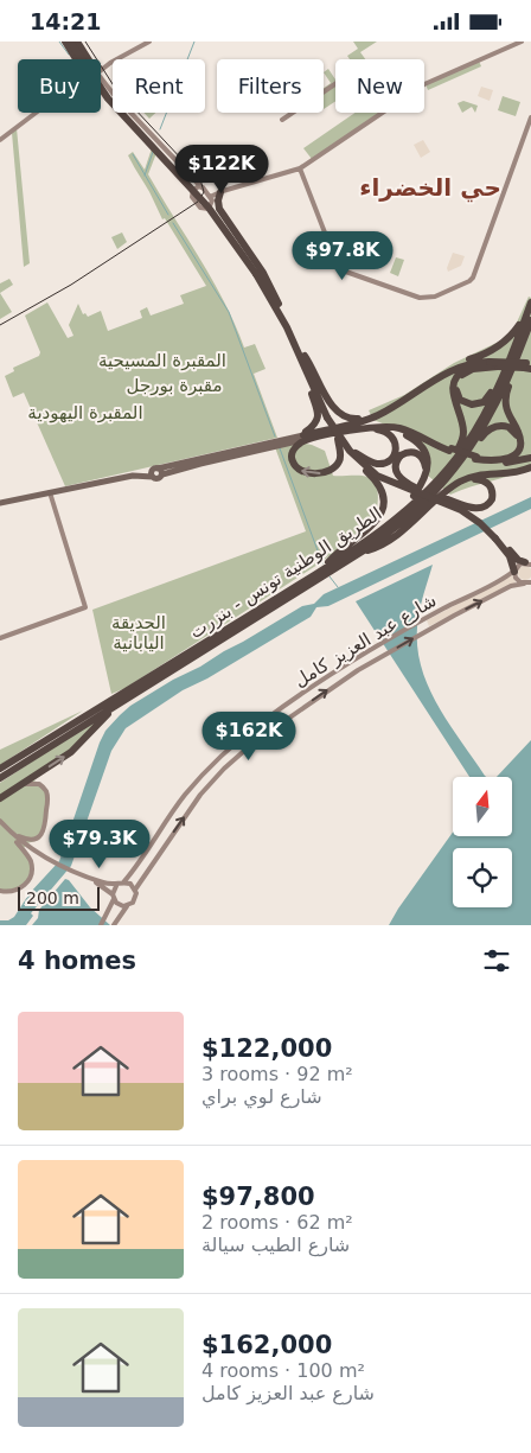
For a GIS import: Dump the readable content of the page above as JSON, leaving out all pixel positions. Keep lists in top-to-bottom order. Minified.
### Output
{"streets":{"highway":["الطريق الوطنية تونس - بنزرت"],"street":["شارع عبد العزيز كامل"]},"districts":["حي الخضراء"],"parks":["المقبرة المسيحية","مقبرة بورجل","المقبرة اليهودية","الحديقة اليابانية"],"scale_bar":"200 m","north":"top","page":{"status":"14:21","chip":["Buy","Rent","Filters","New"],"price":["$122K","$97.8K","$162K","$79.3K"],"scale":"200 m","heading":"4 homes","list":[{"name":"$122,000","note":"3 rooms · 92 m² · شارع لوي براي"},{"name":"$97,800","note":"2 rooms · 62 m² · شارع الطيب سيالة"},{"name":"$162,000","note":"4 rooms · 100 m² · شارع عبد العزيز كامل"}]}}
